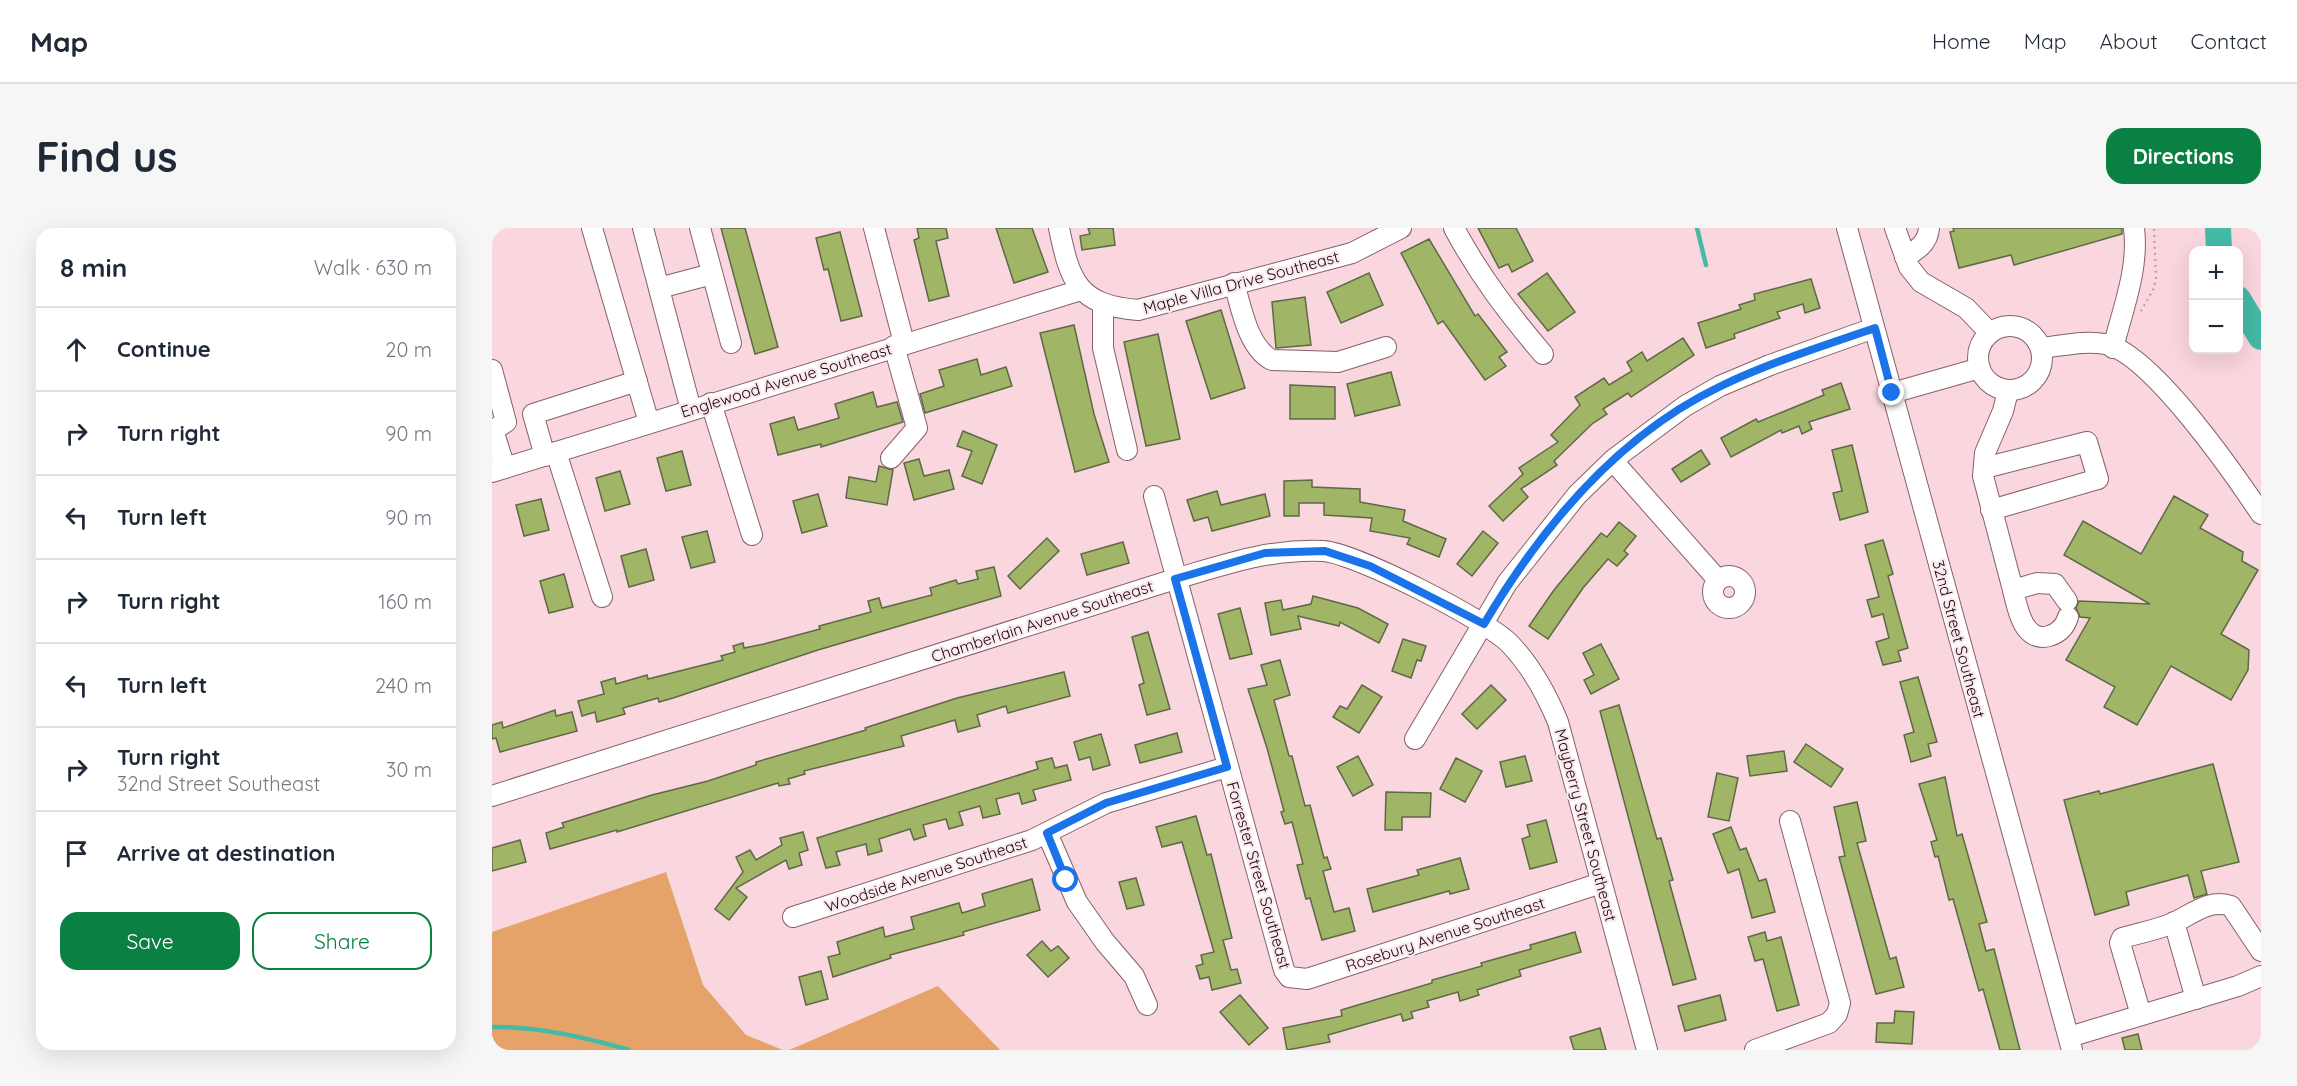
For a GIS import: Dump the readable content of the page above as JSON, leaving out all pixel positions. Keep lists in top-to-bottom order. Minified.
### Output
{"streets":{"street":["Maple Villa Drive Southeast","Englewood Avenue Southeast","Chamberlain Avenue Southeast","32nd Street Southeast","Mayberry Street Southeast","Woodside Avenue Southeast","Forrester Street Southeast","Rosebury Avenue Southeast"]},"crossings":[["Maple Villa Drive Southeast","Englewood Avenue Southeast"],["Chamberlain Avenue Southeast","Mayberry Street Southeast"],["Chamberlain Avenue Southeast","Forrester Street Southeast"],["Mayberry Street Southeast","Rosebury Avenue Southeast"],["Woodside Avenue Southeast","Forrester Street Southeast"],["Forrester Street Southeast","Rosebury Avenue Southeast"]],"page":{"header":"Map","nav":["Home","Map","About","Contact"],"buttons":["Directions",["Save","Share"]],"title":"Find us","heading":["8 min","Walk · 630 m"],"map_buttons":["+","−"],"list":[["Continue","20 m"],["Turn right","90 m"],["Turn left","90 m"],["Turn right","160 m"],["Turn left","240 m"],["Turn right","32nd Street Southeast","30 m"],"Arrive at destination"]}}
